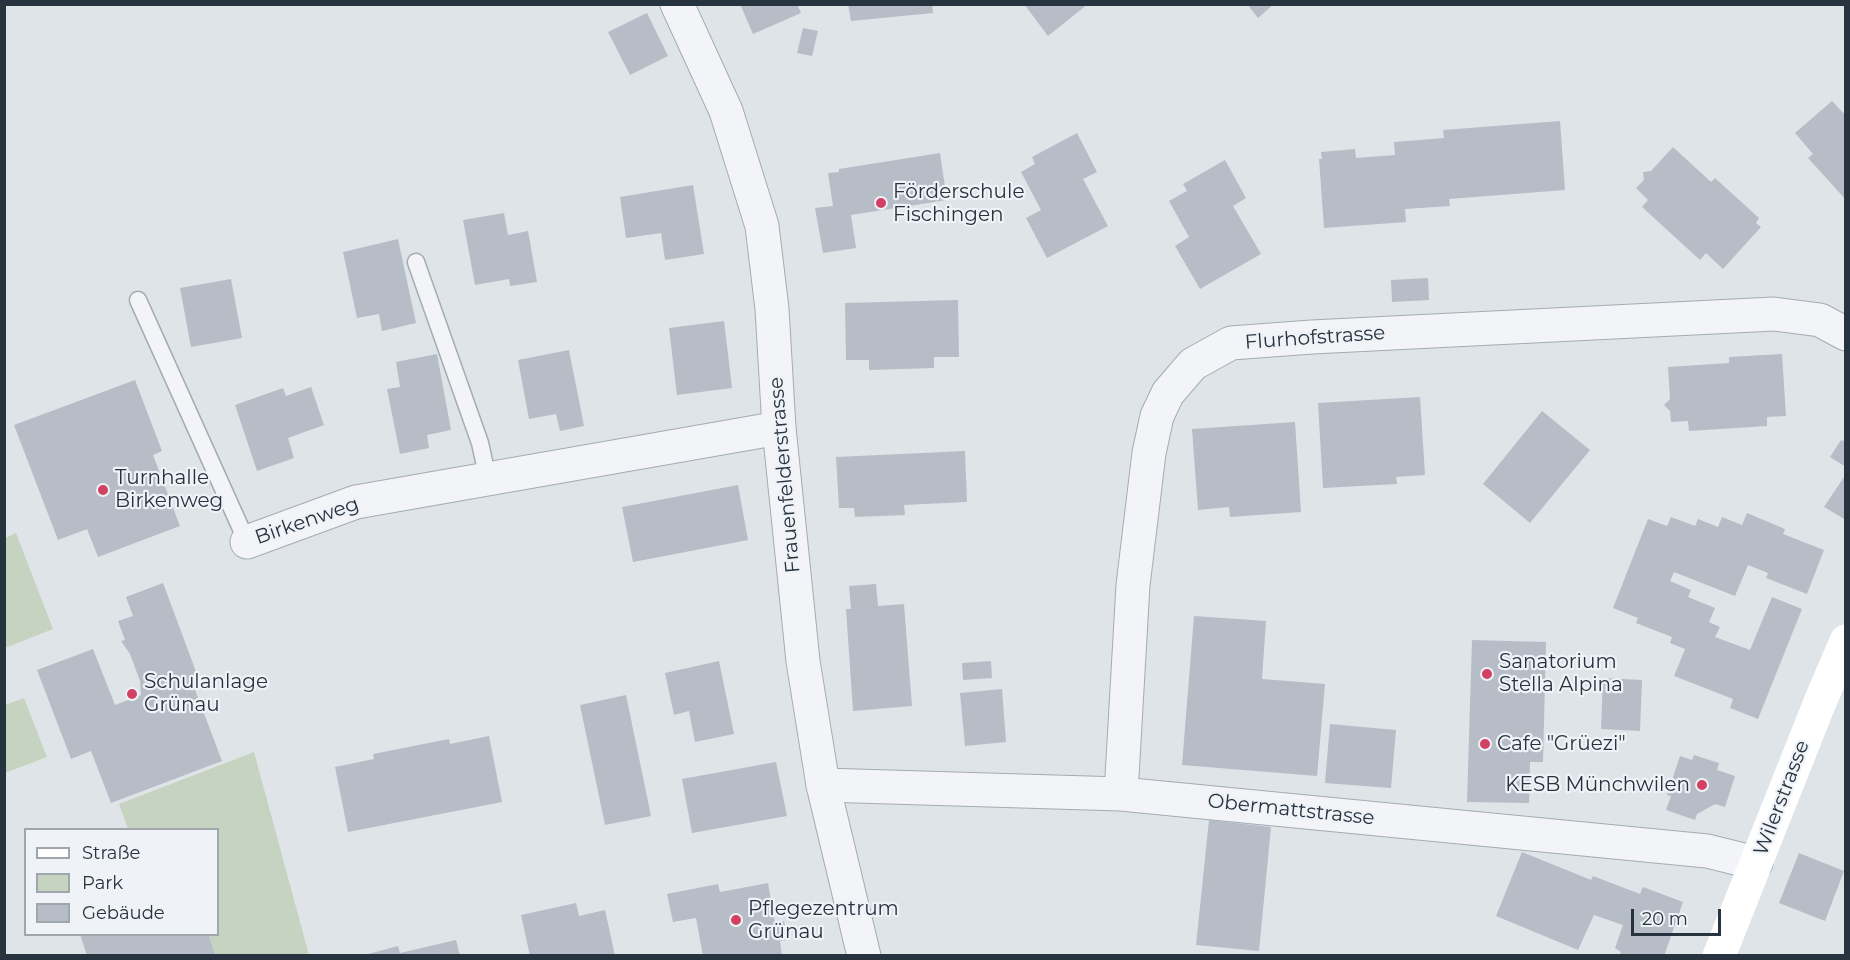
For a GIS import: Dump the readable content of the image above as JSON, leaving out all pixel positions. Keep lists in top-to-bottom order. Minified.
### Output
{"streets":{"main road":["Wilerstrasse"],"street":["Flurhofstrasse","Frauenfelderstrasse","Birkenweg","Obermattstrasse"]},"crossings":[["Flurhofstrasse","Obermattstrasse"],["Frauenfelderstrasse","Birkenweg"],["Frauenfelderstrasse","Obermattstrasse"],["Wilerstrasse","Obermattstrasse"]],"places":["Förderschule Fischingen","Turnhalle Birkenweg","Sanatorium Stella Alpina","Schulanlage Grünau","Cafe \"Grüezi\"","KESB Münchwilen","Pflegezentrum Grünau"],"legend":["Straße","Park","Gebäude"],"scale_bar":"20 m"}
